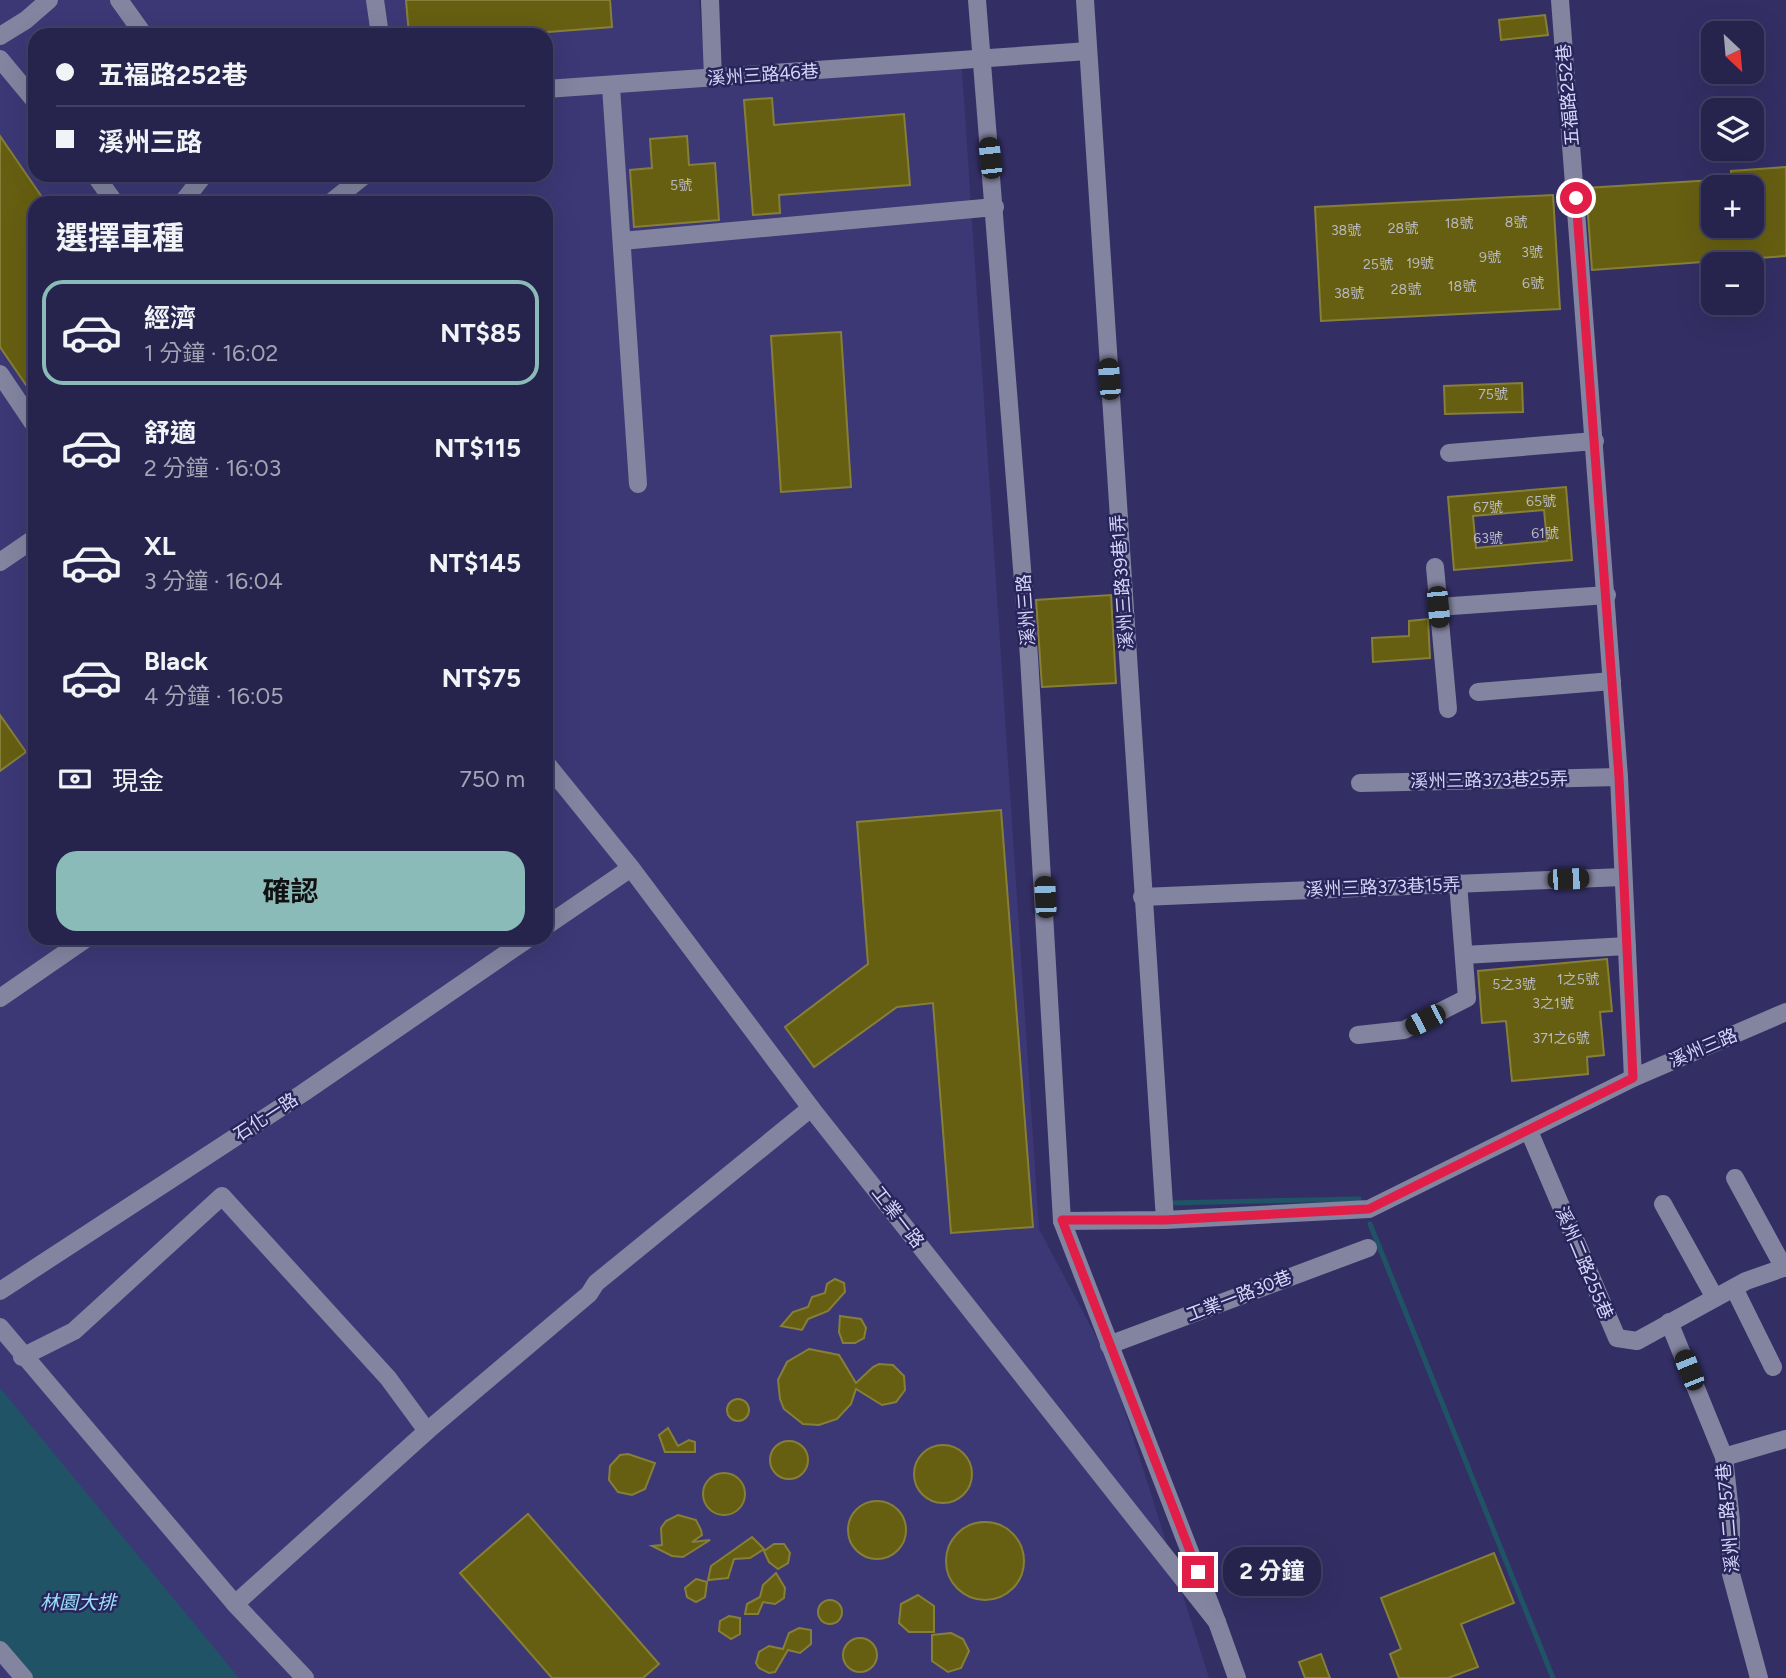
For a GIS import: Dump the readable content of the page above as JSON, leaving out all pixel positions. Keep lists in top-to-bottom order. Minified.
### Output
{"streets":{"street":["溪州三路46巷","五福路252巷","溪州三路39巷1弄","溪州三路","溪州三路373巷25弄","溪州三路373巷15弄","石化一路","工業一路","溪州二路255巷","工業一路30巷","溪州二路57巷"]},"crossings":[["溪州三路46巷","溪州三路"],["五福路252巷","溪州三路"],["五福路252巷","溪州三路373巷25弄"],["五福路252巷","溪州三路373巷15弄"],["溪州三路39巷1弄","溪州三路"],["溪州三路39巷1弄","溪州三路373巷15弄"],["溪州三路","工業一路"],["溪州三路","溪州二路255巷"],["溪州三路","工業一路30巷"],["溪州二路255巷","溪州二路57巷"]],"water":["林園大排"],"house_numbers":["5號","8號","18號","28號","38號","3號","9號","19號","25號","6號","18號","28號","38號","75號","65號","67號","61號","63號","1之5號","5之3號","3之1號","371之6號"],"north":"bottom right","page":{"map_buttons":["+","−"],"banner":["五福路252巷","溪州三路"],"heading":"選擇車種","list":[{"name":"經濟","note":"1 分鐘 · 16:02","value":"NT$85"},{"name":"舒適","note":"2 分鐘 · 16:03","value":"NT$115"},{"name":"XL","note":"3 分鐘 · 16:04","value":"NT$145"},{"name":"Black","note":"4 分鐘 · 16:05","value":"NT$75"}],"pay":["現金","750 m"],"buttons":"確認","bubble":"2 分鐘"}}
